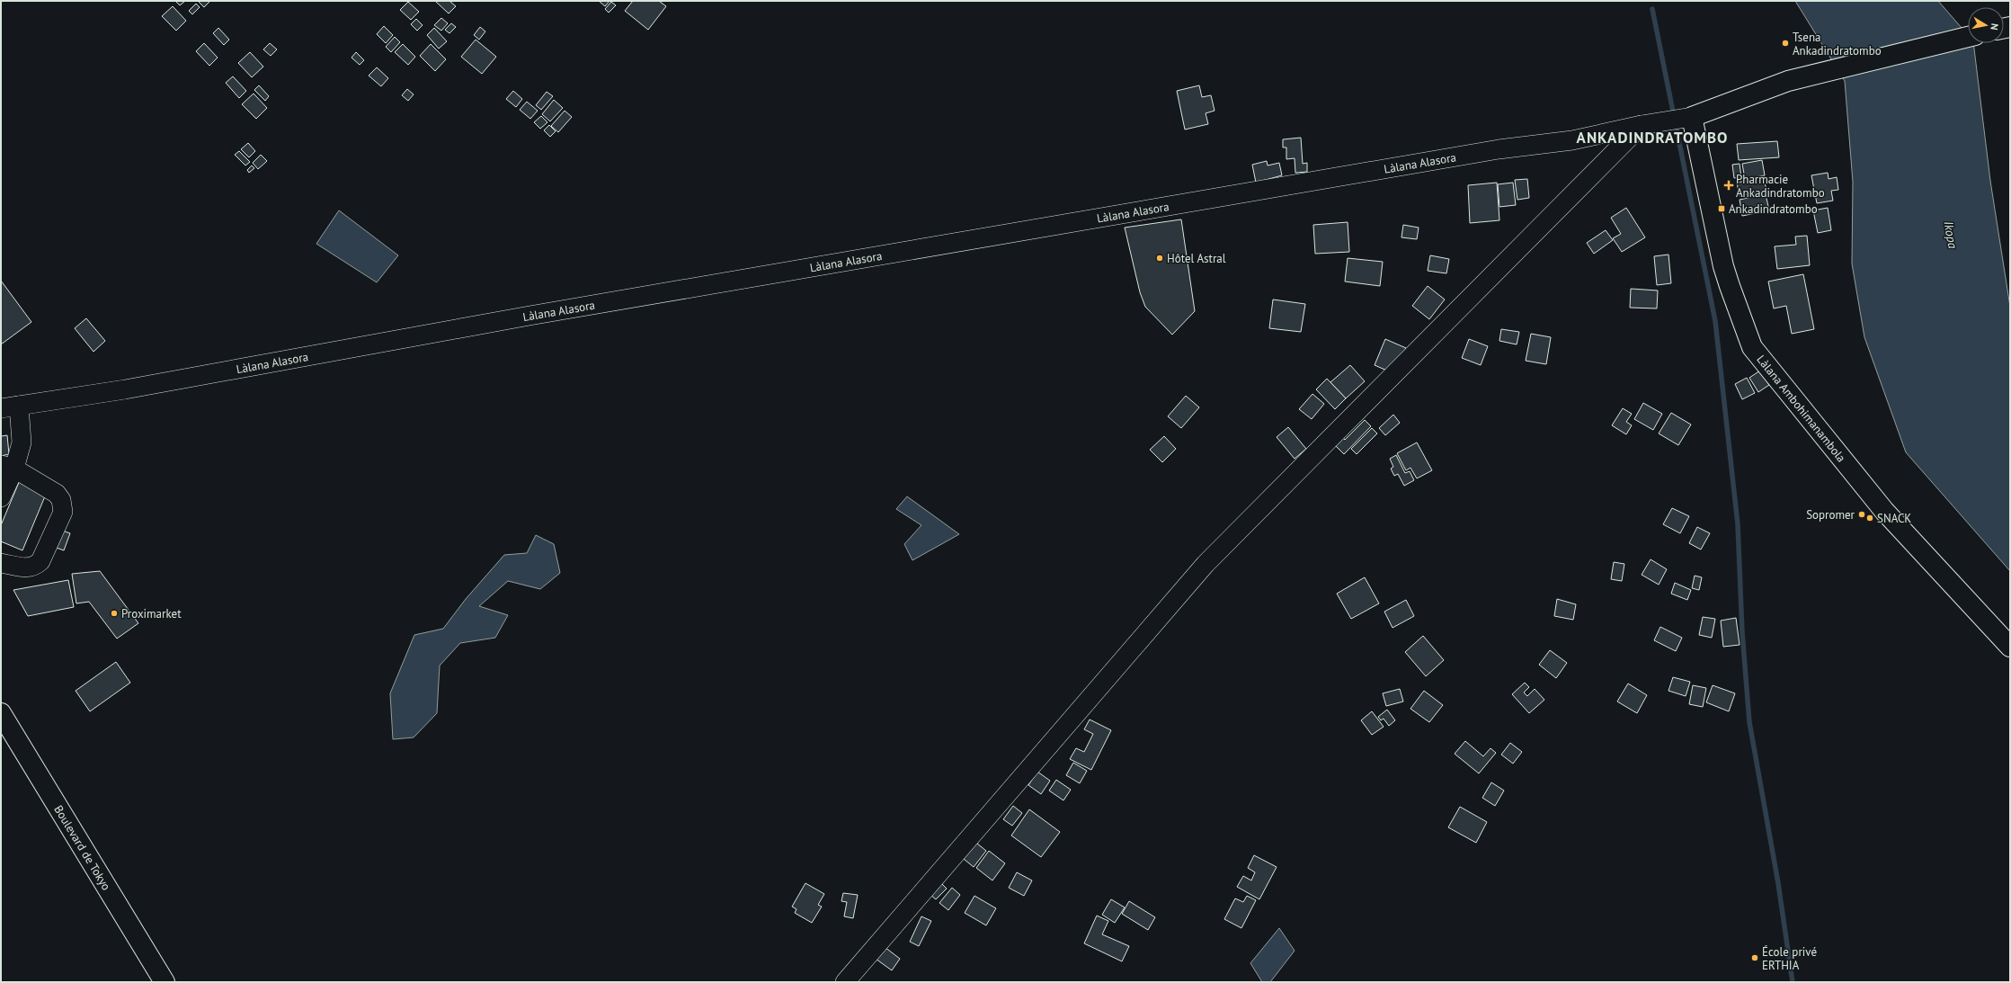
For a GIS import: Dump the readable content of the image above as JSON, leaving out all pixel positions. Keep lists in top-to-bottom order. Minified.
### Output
{"streets":{"main road":["Làlana Ambohimanambola","Boulevard de Tokyo"],"street":["Làlana Alasora"]},"crossings":[["Làlana Alasora","Làlana Ambohimanambola"]],"districts":["ANKADINDRATOMBO"],"water":["Ikopa"],"places":{"other":["Tsena Ankadindratombo","Hôtel Astral","Sopromer","SNACK","Proximarket","École privé ERTHIA"],"health":["Pharmacie Ankadindratombo"],"transit":["Ankadindratombo"]},"north":"right"}
